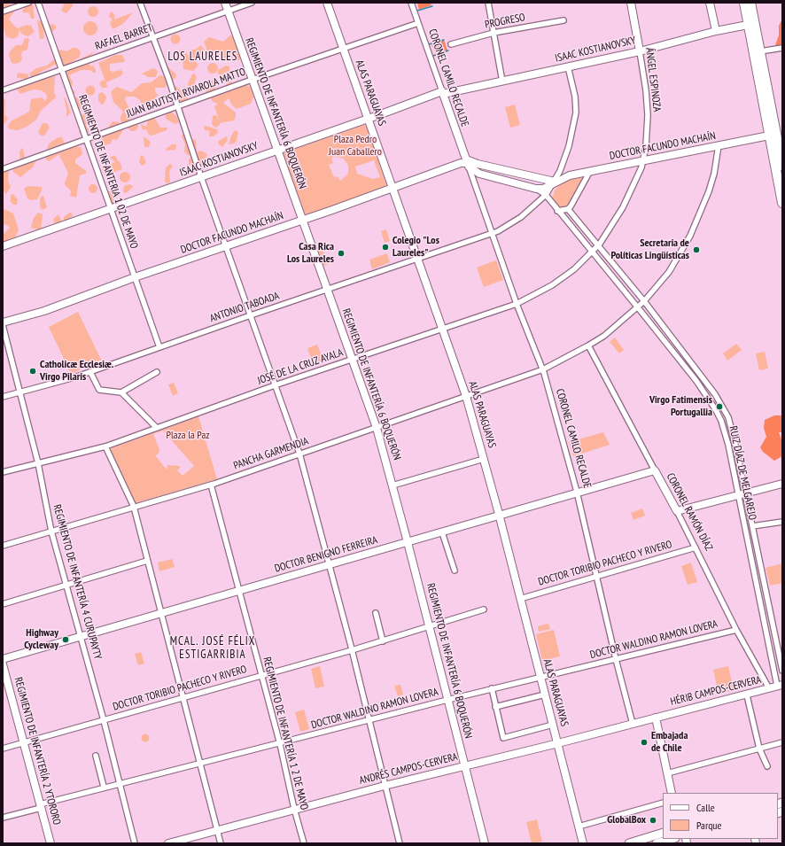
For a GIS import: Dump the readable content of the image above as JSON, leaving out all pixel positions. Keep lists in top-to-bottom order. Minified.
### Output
{"streets":{"street":["PROGRESO","RAFAEL BARRET","ISAAC KOSTIANOVSKY","CORONEL CAMILO RECALDE","ÁNGEL ESPINOZA","JUAN BAUTISTA RIVAROLA MATTO","ALAS PARAGUAYAS","REGIMIENTO DE INFANTERÍA 6 BOQUERÓN","DOCTOR FACUNDO MACHAÍN","REGIMIENTO DE INFANTERIA 1 02 DE MAYO","ANTONIO TABOADA","JOSÉ DE LA CRUZ AYALA","PANCHA GARMENDIA","RUIZ DÍAZ DE MELGAREJO","CORONEL RAMÓN DÍAZ","DOCTOR BENIGNO FERREIRA","DOCTOR TORIBIO PACHECO Y RIVERO","REGIMIENTO DE INFANTERÍA 4 CURUPAYTY","DOCTOR WALDINO RAMON LOVERA","HÉRIB CAMPOS-CERVERA","REGIMIENTO DE INFANTERÍA 1 2 DE MAYO","REGIMIENTO DE INFANTERÍA 2 YTORORO","ANDRÉS CAMPOS-CERVERA"]},"crossings":[["RAFAEL BARRET","REGIMIENTO DE INFANTERÍA 6 BOQUERÓN"],["RAFAEL BARRET","REGIMIENTO DE INFANTERIA 1 02 DE MAYO"],["ISAAC KOSTIANOVSKY","CORONEL CAMILO RECALDE"],["ISAAC KOSTIANOVSKY","ÁNGEL ESPINOZA"],["ISAAC KOSTIANOVSKY","ALAS PARAGUAYAS"],["ISAAC KOSTIANOVSKY","REGIMIENTO DE INFANTERÍA 6 BOQUERÓN"],["ISAAC KOSTIANOVSKY","REGIMIENTO DE INFANTERIA 1 02 DE MAYO"],["ISAAC KOSTIANOVSKY","ANTONIO TABOADA"],["CORONEL CAMILO RECALDE","JUAN BAUTISTA RIVAROLA MATTO"],["CORONEL CAMILO RECALDE","DOCTOR FACUNDO MACHAÍN"],["CORONEL CAMILO RECALDE","ANTONIO TABOADA"],["CORONEL CAMILO RECALDE","JOSÉ DE LA CRUZ AYALA"],["CORONEL CAMILO RECALDE","PANCHA GARMENDIA"],["CORONEL CAMILO RECALDE","DOCTOR BENIGNO FERREIRA"],["CORONEL CAMILO RECALDE","DOCTOR TORIBIO PACHECO Y RIVERO"],["CORONEL CAMILO RECALDE","DOCTOR WALDINO RAMON LOVERA"],["CORONEL CAMILO RECALDE","ANDRÉS CAMPOS-CERVERA"],["ÁNGEL ESPINOZA","DOCTOR FACUNDO MACHAÍN"],["ÁNGEL ESPINOZA","JOSÉ DE LA CRUZ AYALA"],["ÁNGEL ESPINOZA","RUIZ DÍAZ DE MELGAREJO"],["JUAN BAUTISTA RIVAROLA MATTO","ALAS PARAGUAYAS"],["JUAN BAUTISTA RIVAROLA MATTO","REGIMIENTO DE INFANTERÍA 6 BOQUERÓN"],["JUAN BAUTISTA RIVAROLA MATTO","REGIMIENTO DE INFANTERIA 1 02 DE MAYO"],["ALAS PARAGUAYAS","DOCTOR FACUNDO MACHAÍN"],["ALAS PARAGUAYAS","ANTONIO TABOADA"],["ALAS PARAGUAYAS","JOSÉ DE LA CRUZ AYALA"],["ALAS PARAGUAYAS","PANCHA GARMENDIA"],["ALAS PARAGUAYAS","DOCTOR BENIGNO FERREIRA"],["ALAS PARAGUAYAS","DOCTOR TORIBIO PACHECO Y RIVERO"],["ALAS PARAGUAYAS","DOCTOR WALDINO RAMON LOVERA"],["ALAS PARAGUAYAS","ANDRÉS CAMPOS-CERVERA"],["REGIMIENTO DE INFANTERÍA 6 BOQUERÓN","DOCTOR FACUNDO MACHAÍN"],["REGIMIENTO DE INFANTERÍA 6 BOQUERÓN","ANTONIO TABOADA"],["REGIMIENTO DE INFANTERÍA 6 BOQUERÓN","JOSÉ DE LA CRUZ AYALA"],["REGIMIENTO DE INFANTERÍA 6 BOQUERÓN","PANCHA GARMENDIA"],["REGIMIENTO DE INFANTERÍA 6 BOQUERÓN","DOCTOR BENIGNO FERREIRA"],["REGIMIENTO DE INFANTERÍA 6 BOQUERÓN","DOCTOR TORIBIO PACHECO Y RIVERO"],["REGIMIENTO DE INFANTERÍA 6 BOQUERÓN","DOCTOR WALDINO RAMON LOVERA"],["REGIMIENTO DE INFANTERÍA 6 BOQUERÓN","ANDRÉS CAMPOS-CERVERA"],["DOCTOR FACUNDO MACHAÍN","REGIMIENTO DE INFANTERIA 1 02 DE MAYO"],["DOCTOR FACUNDO MACHAÍN","ANTONIO TABOADA"],["DOCTOR FACUNDO MACHAÍN","PANCHA GARMENDIA"],["DOCTOR FACUNDO MACHAÍN","RUIZ DÍAZ DE MELGAREJO"],["REGIMIENTO DE INFANTERIA 1 02 DE MAYO","ANTONIO TABOADA"],["ANTONIO TABOADA","RUIZ DÍAZ DE MELGAREJO"],["ANTONIO TABOADA","REGIMIENTO DE INFANTERÍA 4 CURUPAYTY"],["JOSÉ DE LA CRUZ AYALA","RUIZ DÍAZ DE MELGAREJO"],["JOSÉ DE LA CRUZ AYALA","REGIMIENTO DE INFANTERÍA 4 CURUPAYTY"],["PANCHA GARMENDIA","RUIZ DÍAZ DE MELGAREJO"],["PANCHA GARMENDIA","CORONEL RAMÓN DÍAZ"],["PANCHA GARMENDIA","REGIMIENTO DE INFANTERÍA 4 CURUPAYTY"],["PANCHA GARMENDIA","REGIMIENTO DE INFANTERÍA 1 2 DE MAYO"],["RUIZ DÍAZ DE MELGAREJO","HÉRIB CAMPOS-CERVERA"],["CORONEL RAMÓN DÍAZ","DOCTOR BENIGNO FERREIRA"],["CORONEL RAMÓN DÍAZ","DOCTOR TORIBIO PACHECO Y RIVERO"],["CORONEL RAMÓN DÍAZ","DOCTOR WALDINO RAMON LOVERA"],["CORONEL RAMÓN DÍAZ","HÉRIB CAMPOS-CERVERA"],["DOCTOR BENIGNO FERREIRA","REGIMIENTO DE INFANTERÍA 4 CURUPAYTY"],["DOCTOR BENIGNO FERREIRA","REGIMIENTO DE INFANTERÍA 1 2 DE MAYO"],["DOCTOR TORIBIO PACHECO Y RIVERO","REGIMIENTO DE INFANTERÍA 4 CURUPAYTY"],["DOCTOR TORIBIO PACHECO Y RIVERO","REGIMIENTO DE INFANTERÍA 1 2 DE MAYO"],["DOCTOR TORIBIO PACHECO Y RIVERO","REGIMIENTO DE INFANTERÍA 2 YTORORO"],["REGIMIENTO DE INFANTERÍA 4 CURUPAYTY","DOCTOR WALDINO RAMON LOVERA"],["DOCTOR WALDINO RAMON LOVERA","REGIMIENTO DE INFANTERÍA 1 2 DE MAYO"],["DOCTOR WALDINO RAMON LOVERA","REGIMIENTO DE INFANTERÍA 2 YTORORO"],["HÉRIB CAMPOS-CERVERA","ANDRÉS CAMPOS-CERVERA"],["REGIMIENTO DE INFANTERÍA 1 2 DE MAYO","ANDRÉS CAMPOS-CERVERA"]],"districts":["LOS LAURELES","MCAL. JOSÉ FÉLIX ESTIGARRIBIA"],"parks":["Plaza Pedro Juan Caballero","Plaza la Paz"],"places":["Colegio \"Los Laureles\"","Secretaría de Políticas Lingüísticas","Casa Rica Los Laureles","Catholicæ Ecclesiæ. Virgo Pilaris","Virgo Fatimensis Portugallia","Highway Cycleway","Embajada de Chile","GlobalBox"],"legend":["Calle","Parque"]}
